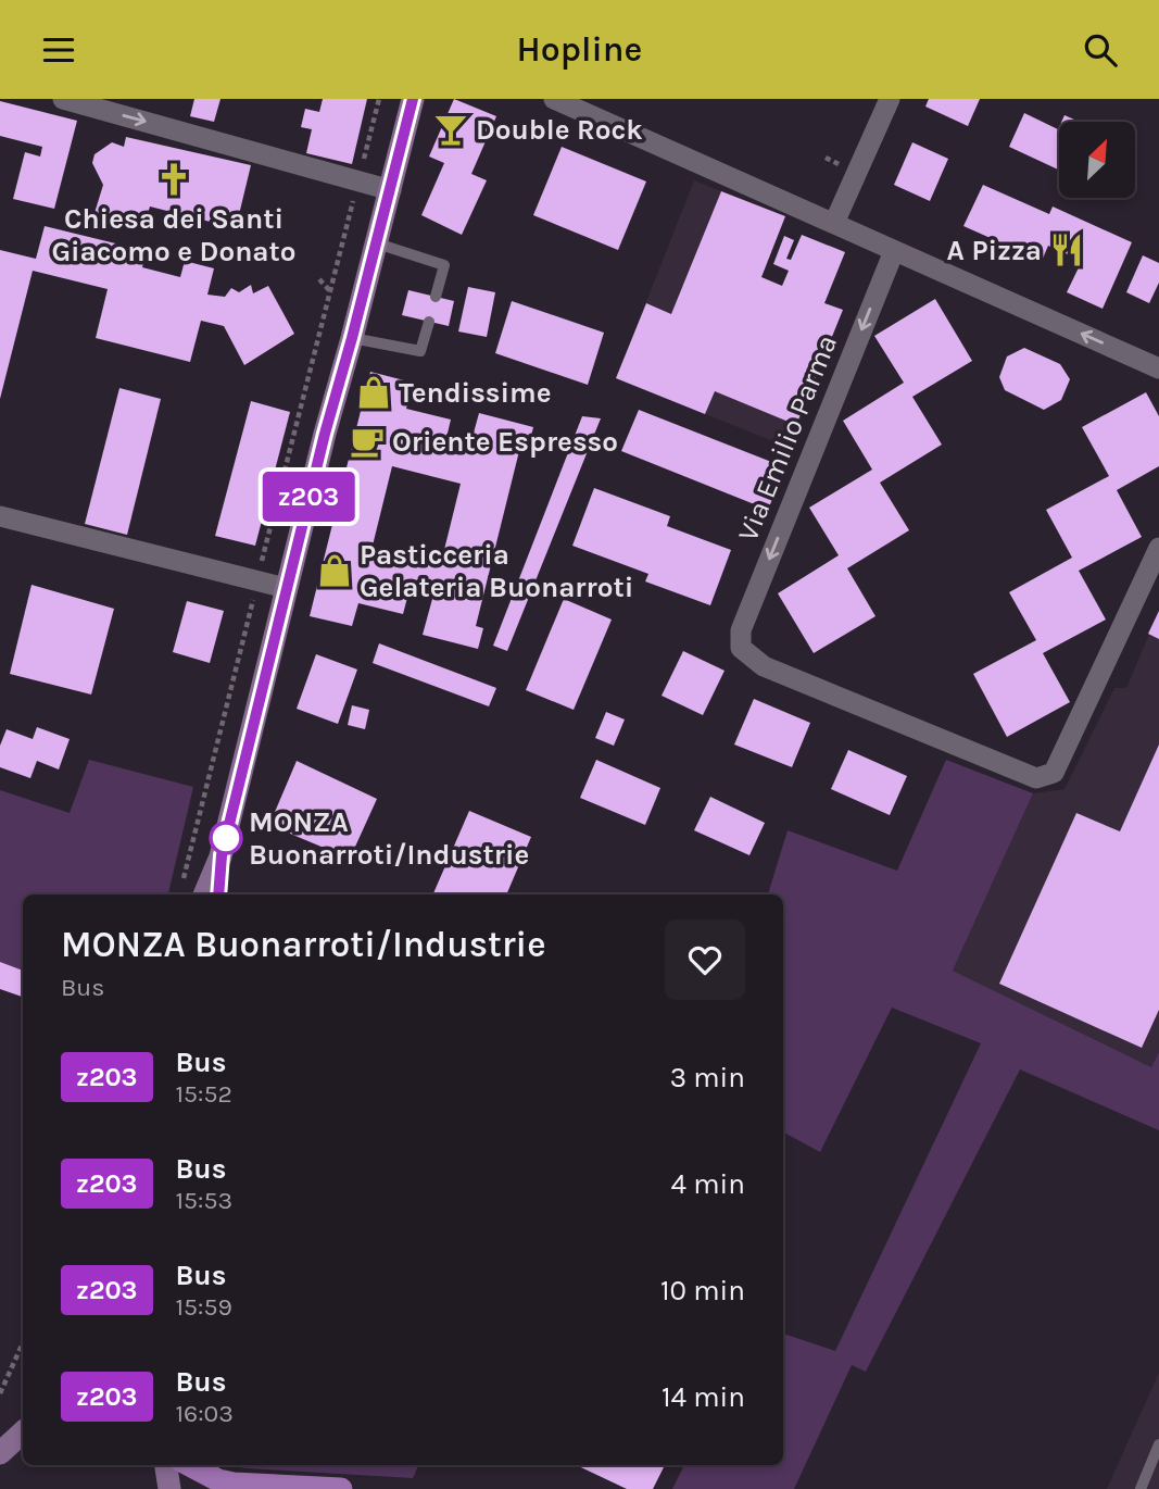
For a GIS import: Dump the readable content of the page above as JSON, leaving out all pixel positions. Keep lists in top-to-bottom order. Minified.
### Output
{"streets":{"street":["Via Emilio Parma"]},"places":{"bar":["Double Rock"],"church":["Chiesa dei Santi Giacomo e Donato"],"restaurant":["A Pizza"],"shop":["Tendissime","Pasticceria Gelateria Buonarroti"],"cafe":["Oriente Espresso"],"other":["MONZA Buonarroti/Industrie"]},"lines":["bus line z203"],"north":"top right","page":{"header":"Hopline","on_map":"z203","heading":["MONZA Buonarroti/Industrie","Bus"],"list":[{"mark":"z203","name":"Bus","note":"15:52","value":"3 min"},{"mark":"z203","name":"Bus","note":"15:53","value":"4 min"},{"mark":"z203","name":"Bus","note":"15:59","value":"10 min"},{"mark":"z203","name":"Bus","note":"16:03","value":"14 min"}]}}
